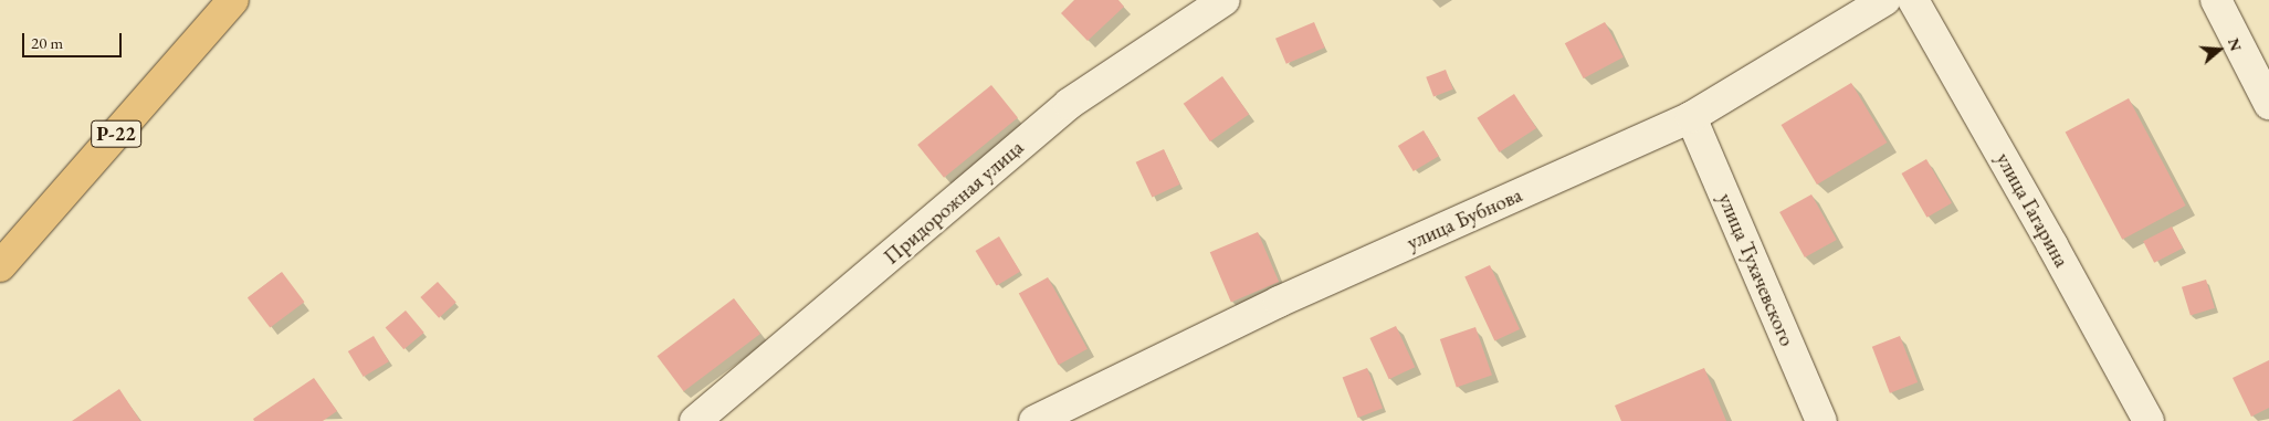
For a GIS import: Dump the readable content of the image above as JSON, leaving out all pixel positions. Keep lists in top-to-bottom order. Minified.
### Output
{"streets":{"highway":["Р-22"],"street":["Придорожная улица","улица Гагарина","улица Бубнова","улица Тухачевского"]},"crossings":[["улица Бубнова","улица Тухачевского"]],"scale_bar":"20 m","north":"right"}
